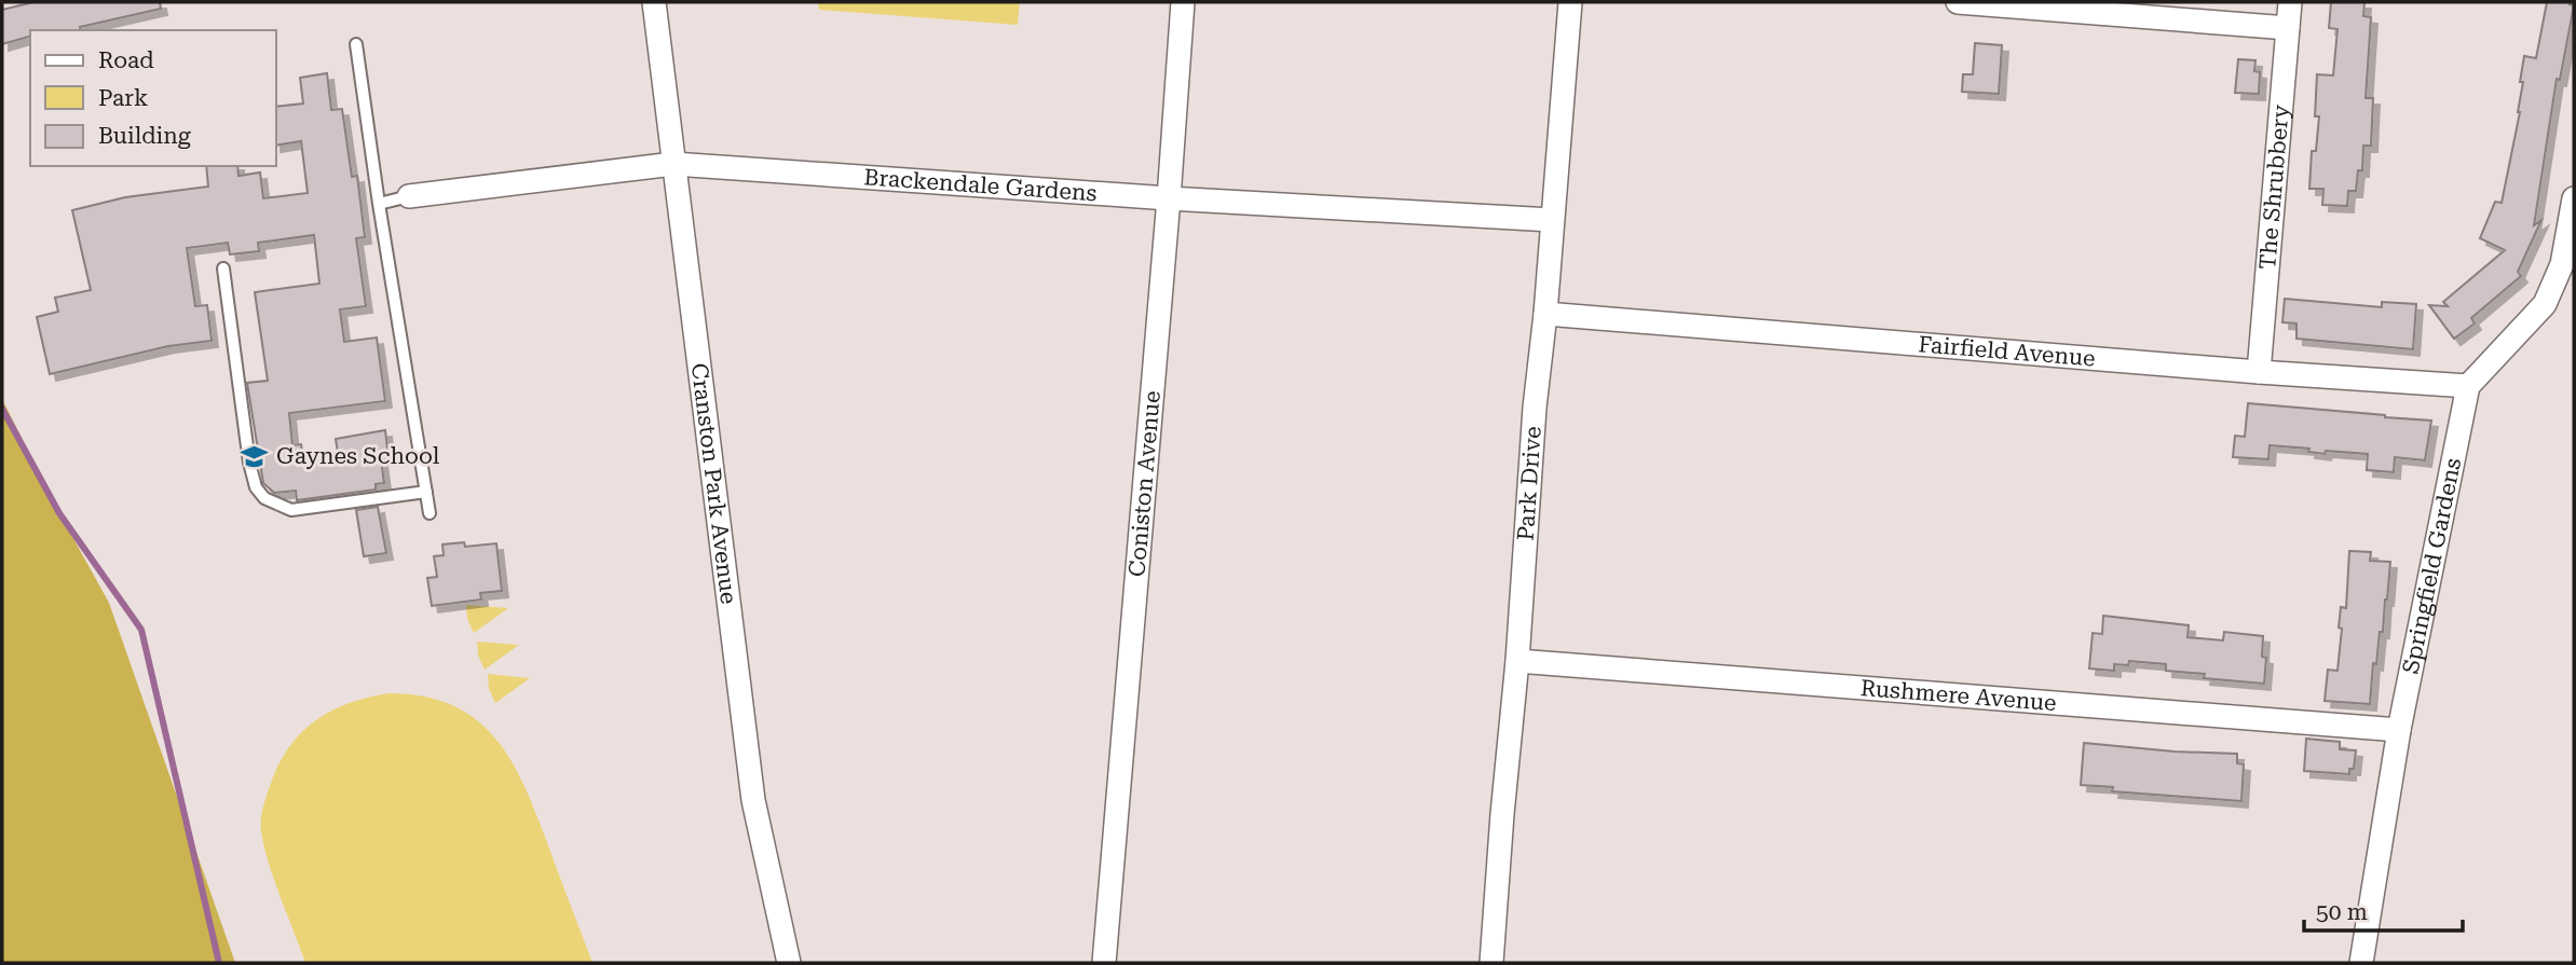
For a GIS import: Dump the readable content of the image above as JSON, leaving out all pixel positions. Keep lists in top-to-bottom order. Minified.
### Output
{"streets":{"street":["Brackendale Gardens","The Shrubbery","Fairfield Avenue","Park Drive","Coniston Avenue","Cranston Park Avenue","Springfield Gardens","Rushmere Avenue"]},"crossings":[["Brackendale Gardens","Park Drive"],["Brackendale Gardens","Coniston Avenue"],["Brackendale Gardens","Cranston Park Avenue"],["The Shrubbery","Fairfield Avenue"],["Fairfield Avenue","Park Drive"],["Fairfield Avenue","Springfield Gardens"],["Park Drive","Rushmere Avenue"],["Springfield Gardens","Rushmere Avenue"]],"places":{"school or university":["Gaynes School"]},"legend":["Road","Park","Building"],"scale_bar":"50 m"}
